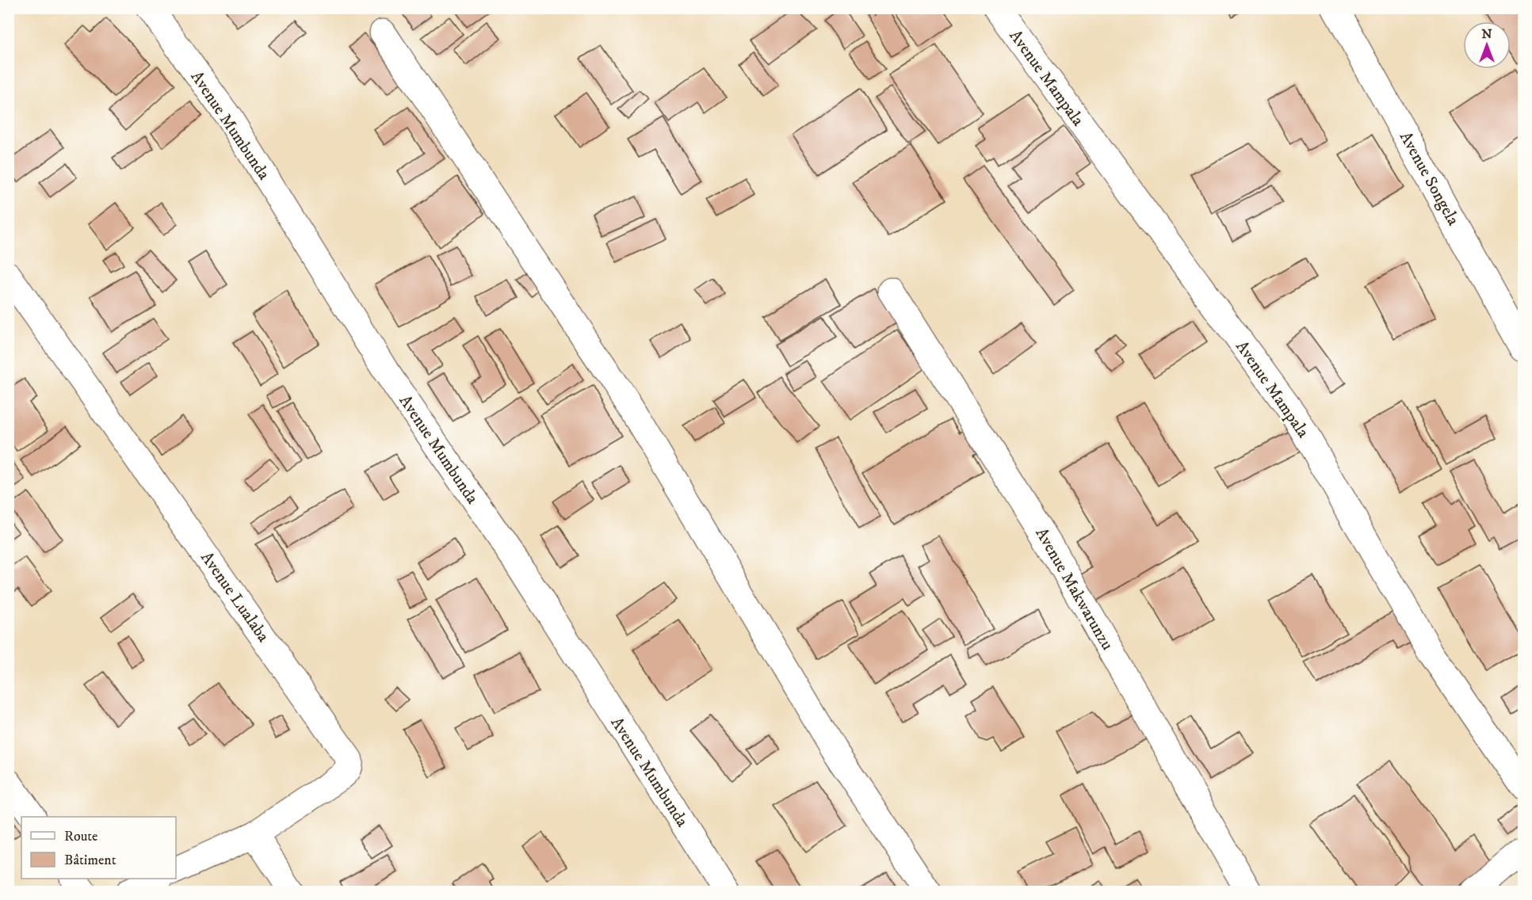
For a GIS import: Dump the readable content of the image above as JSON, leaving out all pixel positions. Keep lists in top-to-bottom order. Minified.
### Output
{"streets":{"street":["Avenue Mampala","Avenue Mumbunda","Avenue Songela","Avenue Makwarunzu","Avenue Lualaba"]},"legend":["Route","Bâtiment"],"north":"top"}
